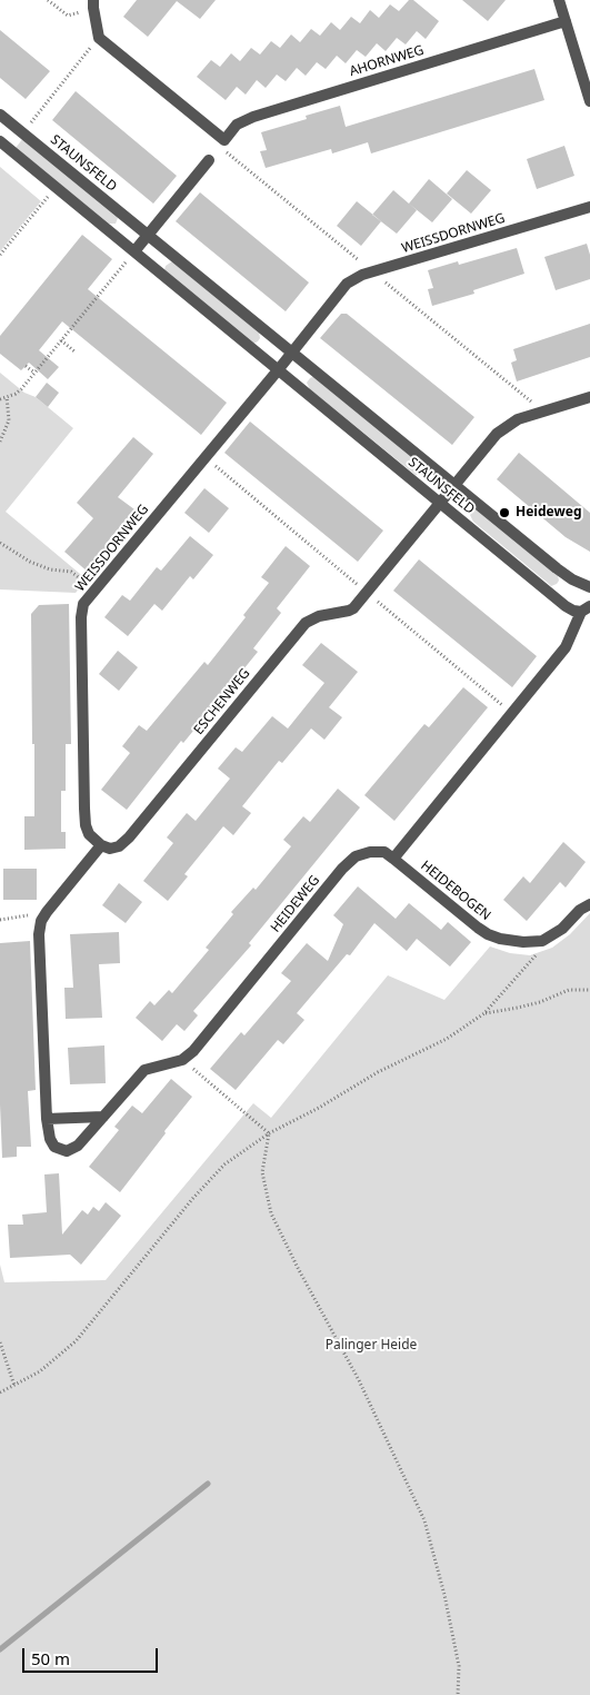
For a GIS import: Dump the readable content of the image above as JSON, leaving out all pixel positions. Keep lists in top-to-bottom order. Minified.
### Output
{"streets":{"street":["AHORNWEG","STAUNSFELD","WEISSDORNWEG","ESCHENWEG","HEIDEBOGEN","HEIDEWEG"]},"crossings":[["STAUNSFELD","WEISSDORNWEG"],["STAUNSFELD","ESCHENWEG"],["WEISSDORNWEG","ESCHENWEG"],["HEIDEBOGEN","HEIDEWEG"]],"parks":["Palinger Heide"],"places":["Heideweg"],"scale_bar":"50 m"}
